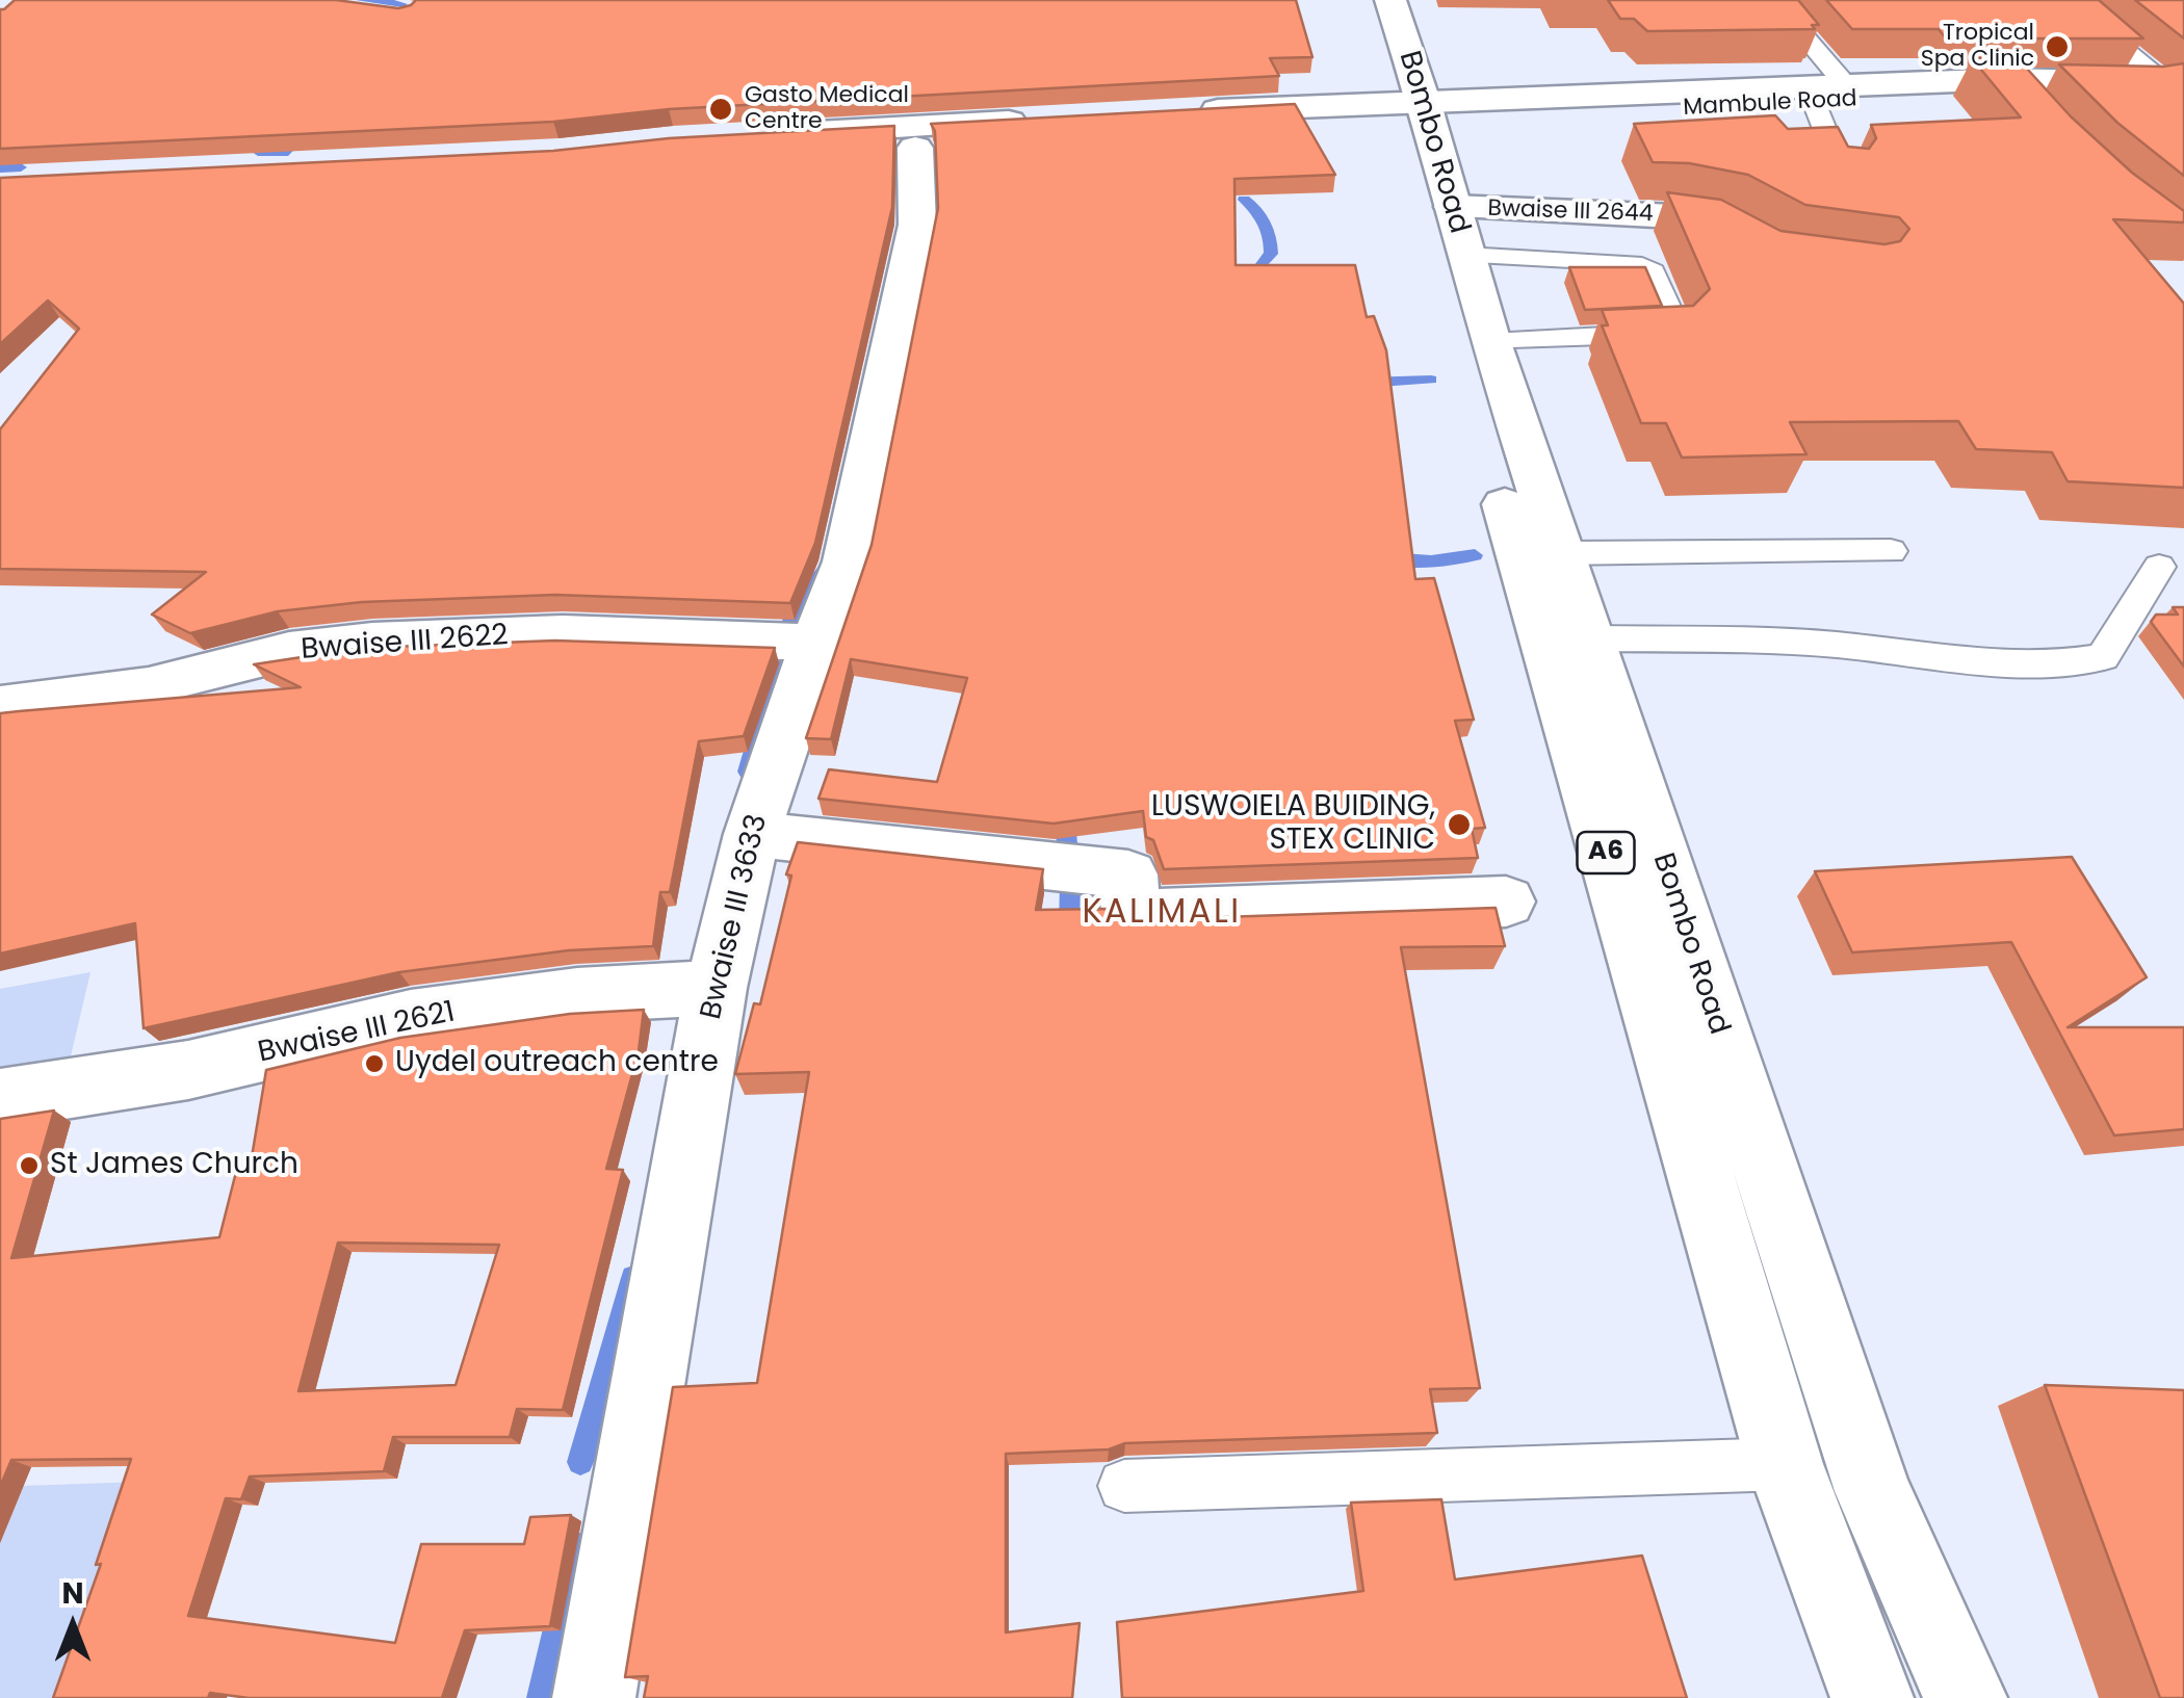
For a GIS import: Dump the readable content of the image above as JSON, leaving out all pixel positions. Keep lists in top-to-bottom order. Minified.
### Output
{"streets":{"street":["Mambule Road","Bombo Road","Bwaise III 2644","Bwaise III 2622","A6","Bwaise III 3633","Bwaise III 2621"]},"crossings":[["Mambule Road","Bombo Road"],["Bombo Road","Bwaise III 2644"],["Bwaise III 2622","Bwaise III 3633"],["Bwaise III 3633","Bwaise III 2621"]],"districts":["KALIMALI"],"places":["Tropical Spa Clinic","Gasto Medical Centre","LUSWOIELA BUIDING, STEX CLINIC","Uydel outreach centre","St James Church"],"north":"top"}
